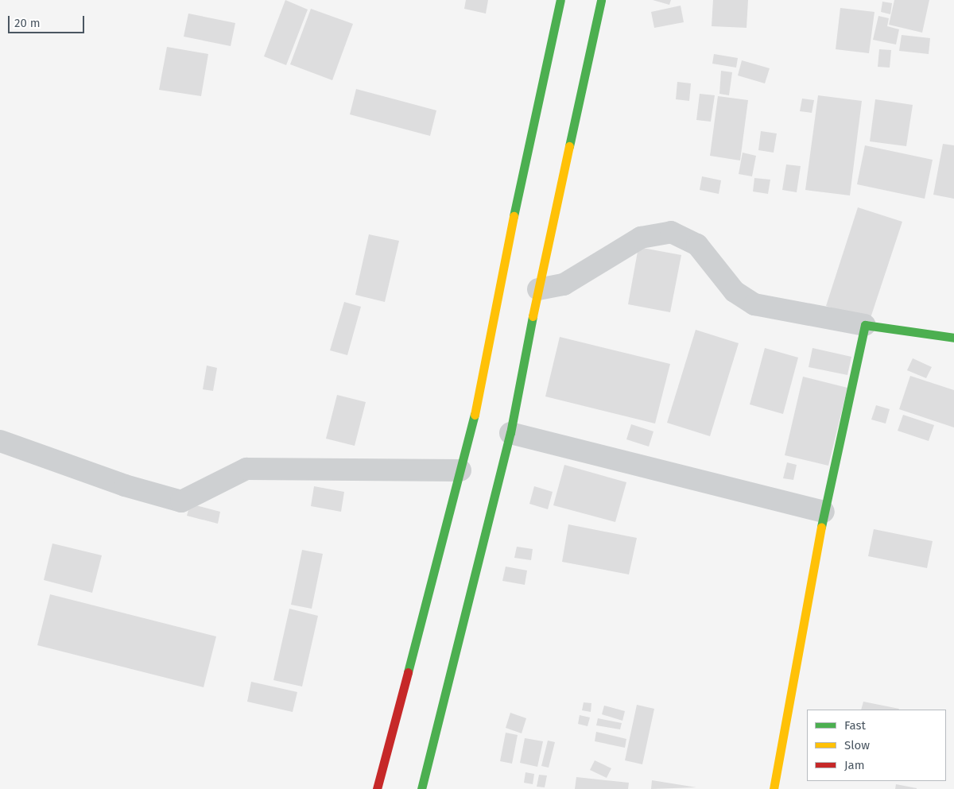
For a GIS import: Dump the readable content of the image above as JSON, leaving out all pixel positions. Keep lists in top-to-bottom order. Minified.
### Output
{"legend":["Fast","Slow","Jam"],"scale_bar":"20 m"}
